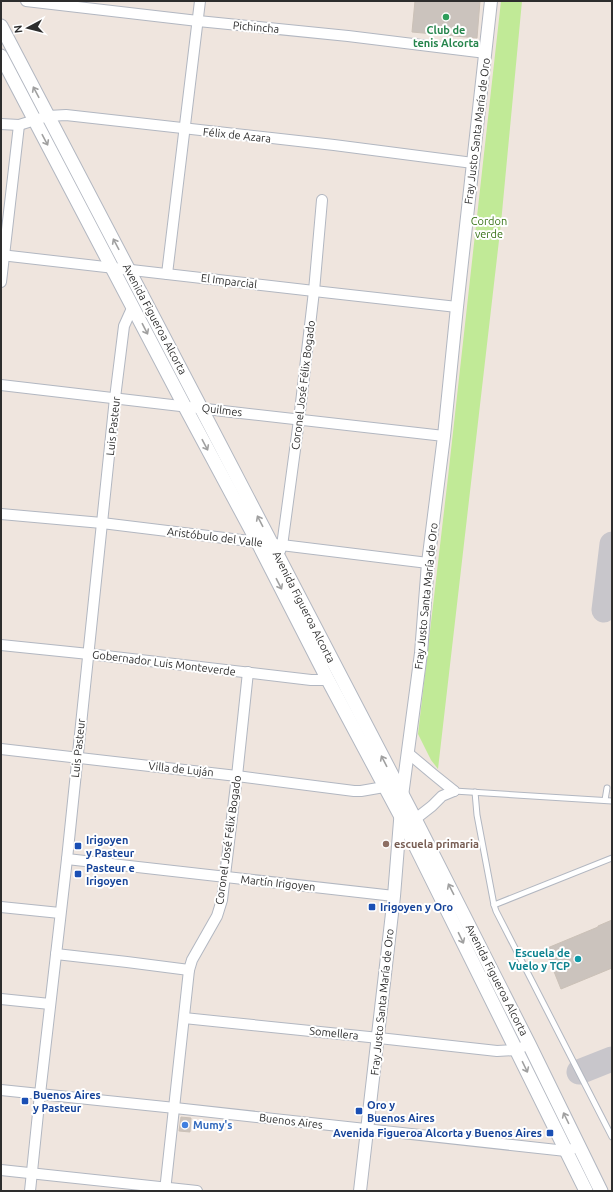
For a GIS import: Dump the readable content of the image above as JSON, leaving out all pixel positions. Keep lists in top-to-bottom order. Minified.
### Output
{"streets":{"main road":["Avenida Figueroa Alcorta"],"street":["Pichincha","Fray Justo Santa María de Oro","Félix de Azara","El Imparcial","Coronel José Félix Bogado","Quilmes","Luis Pasteur","Aristóbulo del Valle","Gobernador Luis Monteverde","Villa de Luján","Martín Irigoyen","Somellera","Buenos Aires"]},"crossings":[["Pichincha","Fray Justo Santa María de Oro"],["Fray Justo Santa María de Oro","Félix de Azara"],["Fray Justo Santa María de Oro","El Imparcial"],["Fray Justo Santa María de Oro","Avenida Figueroa Alcorta"],["Fray Justo Santa María de Oro","Quilmes"],["Fray Justo Santa María de Oro","Aristóbulo del Valle"],["Fray Justo Santa María de Oro","Martín Irigoyen"],["Fray Justo Santa María de Oro","Somellera"],["Fray Justo Santa María de Oro","Buenos Aires"],["Félix de Azara","Avenida Figueroa Alcorta"],["El Imparcial","Avenida Figueroa Alcorta"],["El Imparcial","Coronel José Félix Bogado"],["Avenida Figueroa Alcorta","Coronel José Félix Bogado"],["Avenida Figueroa Alcorta","Quilmes"],["Avenida Figueroa Alcorta","Luis Pasteur"],["Avenida Figueroa Alcorta","Aristóbulo del Valle"],["Avenida Figueroa Alcorta","Gobernador Luis Monteverde"],["Avenida Figueroa Alcorta","Villa de Luján"],["Avenida Figueroa Alcorta","Somellera"],["Avenida Figueroa Alcorta","Buenos Aires"],["Coronel José Félix Bogado","Quilmes"],["Coronel José Félix Bogado","Aristóbulo del Valle"],["Coronel José Félix Bogado","Gobernador Luis Monteverde"],["Coronel José Félix Bogado","Villa de Luján"],["Coronel José Félix Bogado","Martín Irigoyen"],["Coronel José Félix Bogado","Somellera"],["Coronel José Félix Bogado","Buenos Aires"],["Quilmes","Luis Pasteur"],["Luis Pasteur","Aristóbulo del Valle"],["Luis Pasteur","Gobernador Luis Monteverde"],["Luis Pasteur","Villa de Luján"],["Luis Pasteur","Martín Irigoyen"],["Luis Pasteur","Buenos Aires"]],"parks":["Cordon verde"],"places":{"other":["Club de tenis Alcorta","escuela primaria","Escuela de Vuelo y TCP","Mumy's"],"transit":["Irigoyen y Pasteur","Pasteur e Irigoyen","Irigoyen y Oro","Buenos Aires y Pasteur","Oro y Buenos Aires","Avenida Figueroa Alcorta y Buenos Aires"]},"north":"left"}
